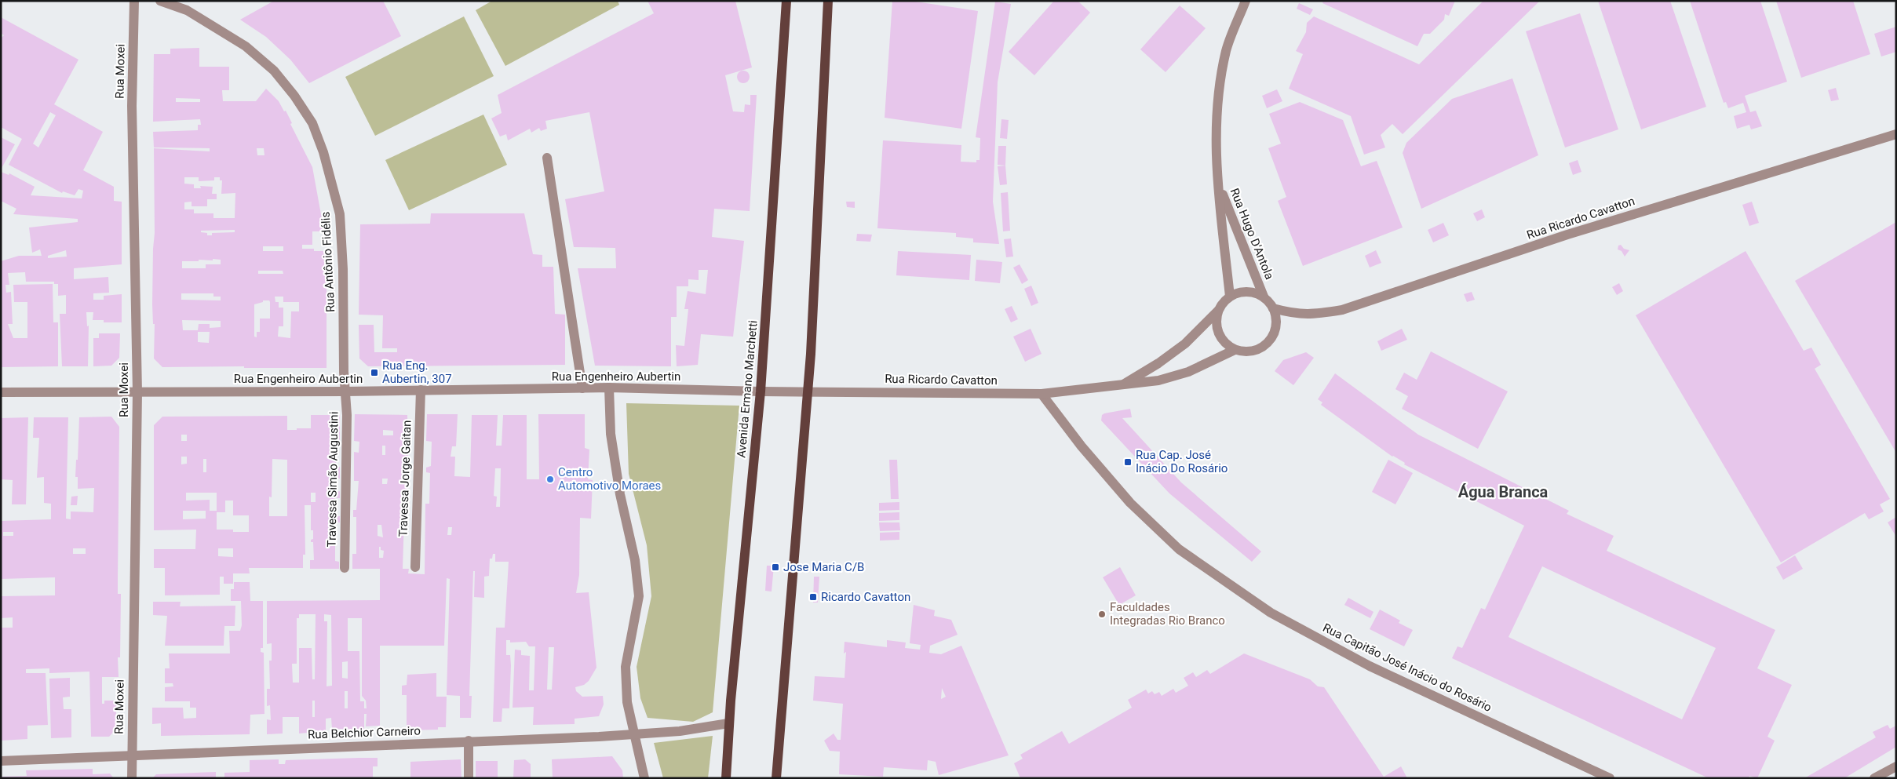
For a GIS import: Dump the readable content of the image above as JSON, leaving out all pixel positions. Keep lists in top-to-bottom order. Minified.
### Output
{"streets":{"main road":["Avenida Ermano Marchetti"],"street":["Rua Moxei","Rua Ricardo Cavatton","Rua Hugo D'Antola","Rua Antônio Fidélis","Rua Engenheiro Aubertin","Travessa Jorge Gaitan","Travessa Simão Augustini","Rua Capitão José Inácio do Rosário","Rua Belchior Carneiro"]},"crossings":[["Rua Moxei","Rua Engenheiro Aubertin"],["Rua Moxei","Rua Belchior Carneiro"],["Rua Ricardo Cavatton","Rua Hugo D'Antola"],["Rua Ricardo Cavatton","Rua Engenheiro Aubertin"],["Rua Ricardo Cavatton","Avenida Ermano Marchetti"],["Rua Ricardo Cavatton","Rua Capitão José Inácio do Rosário"],["Rua Antônio Fidélis","Rua Engenheiro Aubertin"],["Rua Antônio Fidélis","Travessa Simão Augustini"],["Rua Engenheiro Aubertin","Avenida Ermano Marchetti"],["Rua Engenheiro Aubertin","Travessa Jorge Gaitan"],["Rua Engenheiro Aubertin","Travessa Simão Augustini"],["Avenida Ermano Marchetti","Rua Belchior Carneiro"]],"districts":["Água Branca"],"places":{"transit":["Rua Eng. Aubertin, 307","Rua Cap. José Inácio Do Rosário","Jose Maria C/B","Ricardo Cavatton"],"other":["Centro Automotivo Moraes","Faculdades Integradas Rio Branco"]}}
